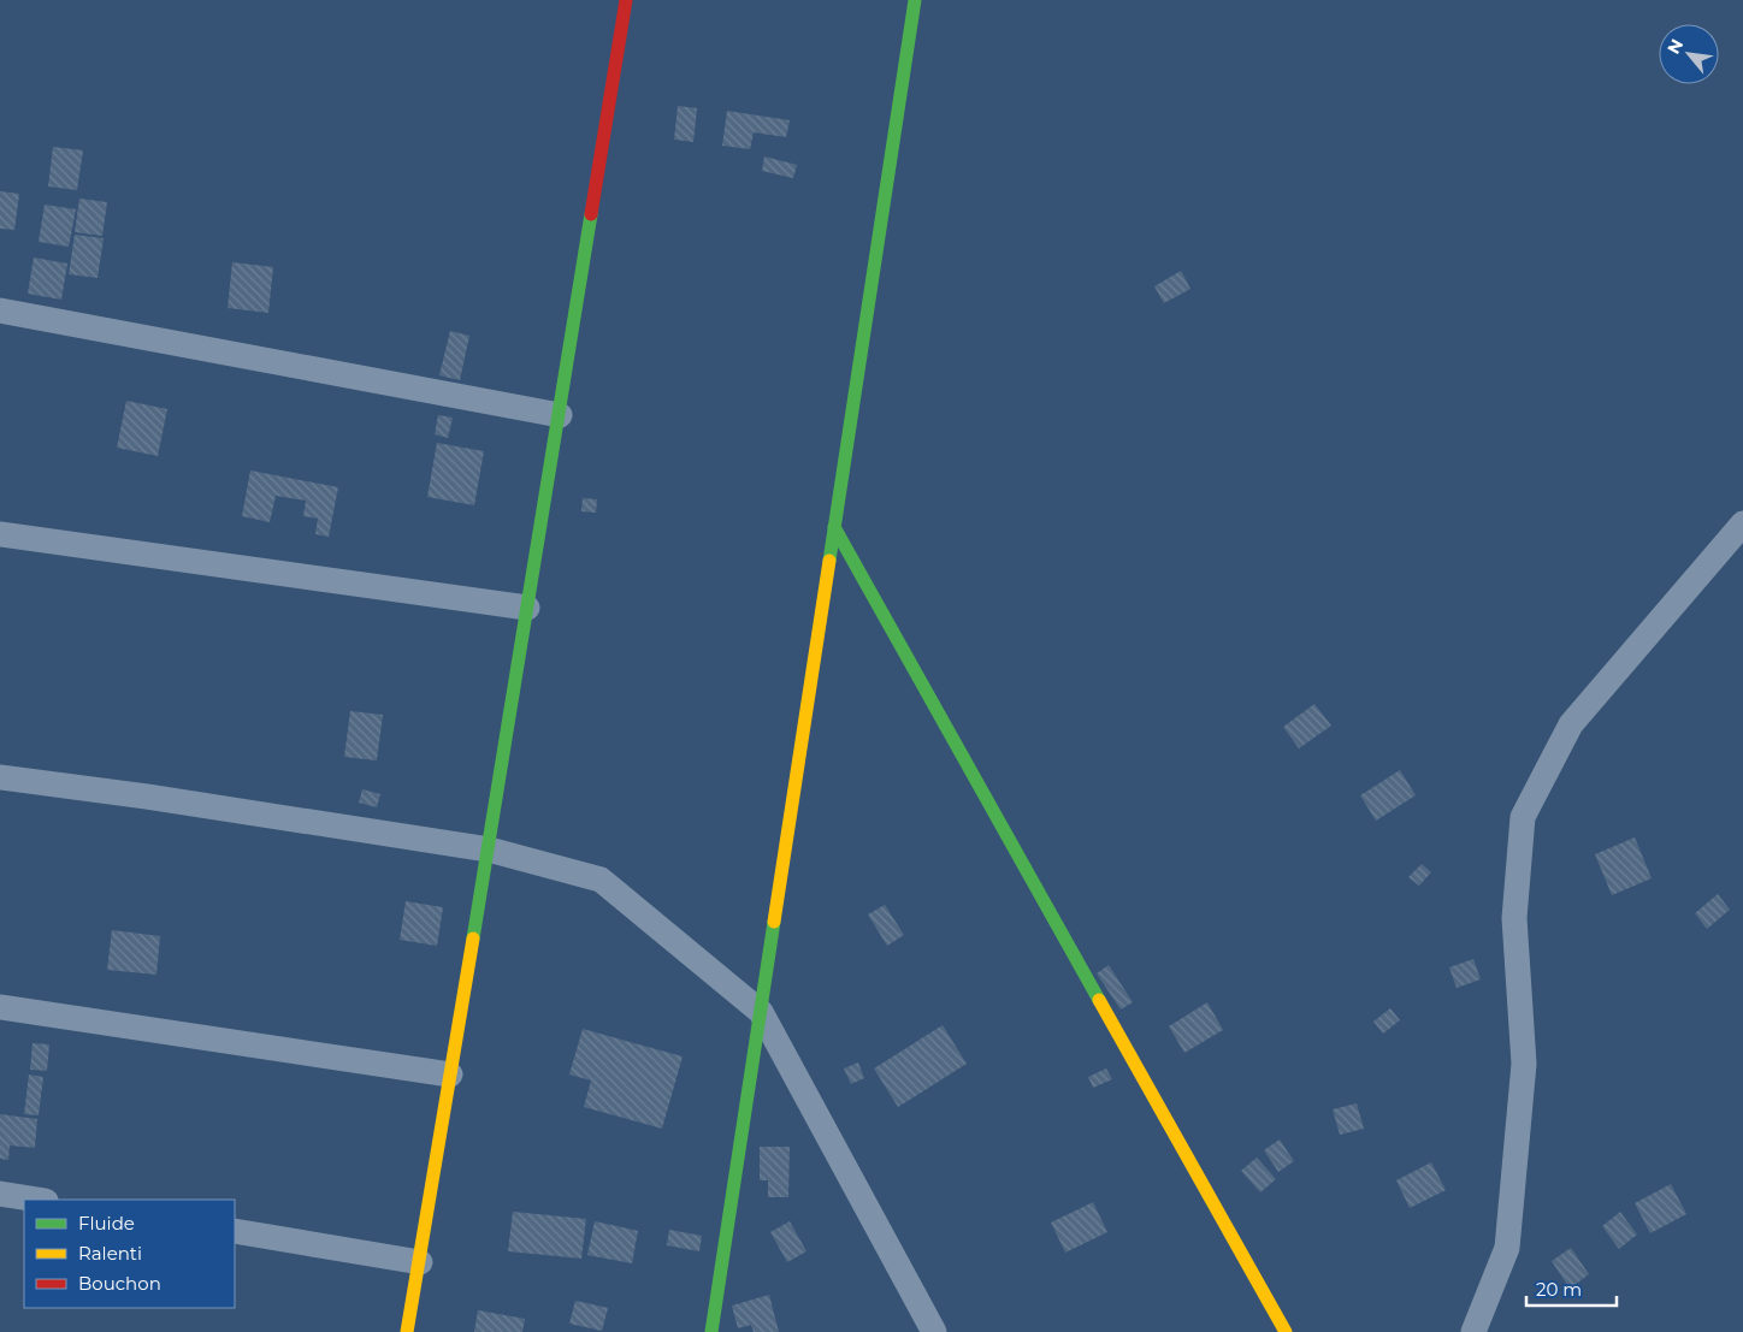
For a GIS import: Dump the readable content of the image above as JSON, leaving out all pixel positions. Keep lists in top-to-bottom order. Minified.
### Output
{"legend":["Fluide","Ralenti","Bouchon"],"scale_bar":"20 m","north":"top left"}
